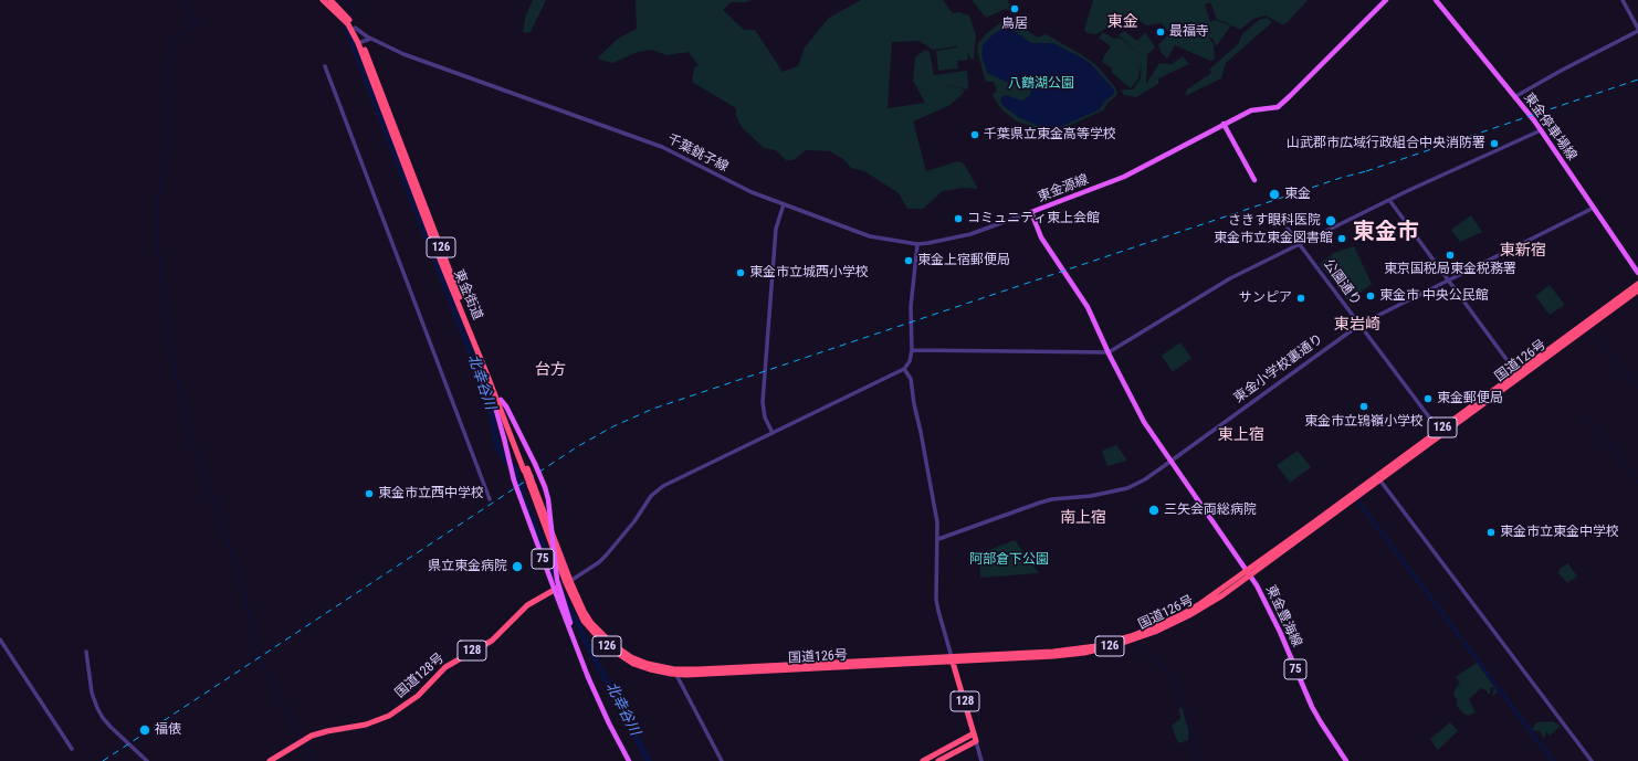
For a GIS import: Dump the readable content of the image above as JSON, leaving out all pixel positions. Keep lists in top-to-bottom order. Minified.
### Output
{"streets":{"highway":["126","東金街道","国道126号","128","国道128号"],"main road":["東金停車場線","東金源線","75","東金豊海線"],"street":["千葉銚子線","公園通り","東金小学校裏通り"]},"crossings":[["東金停車場線","東金小学校裏通り"],["千葉銚子線","東金源線"],["千葉銚子線","東金街道"],["東金源線","国道126号"],["東金源線","東金小学校裏通り"],["東金源線","東金豊海線"],["公園通り","国道126号"],["公園通り","東金小学校裏通り"],["東金街道","国道126号"],["東金街道","75"],["東金街道","国道128号"],["国道126号","東金豊海線"],["国道126号","128"],["国道126号","国道128号"]],"districts":["東金","東金市","東新宿","東岩崎","台方","東上宿","南上宿"],"water":["北幸谷川"],"parks":["八鶴湖公園","阿部倉下公園"],"places":["鳥居","最福寺","千葉県立東金高等学校","山武郡市広域行政組合中央消防署","東金","コミュニティ東上会館","さきす眼科医院","東金市立東金図書館","東京国税局東金税務署","東金上宿郵便局","東金市立城西小学校","東金市 中央公民館","サンピア","東金郵便局","東金市立鴇嶺小学校","東金市立西中学校","三矢会両総病院","東金市立東金中学校","県立東金病院","福俵"]}
